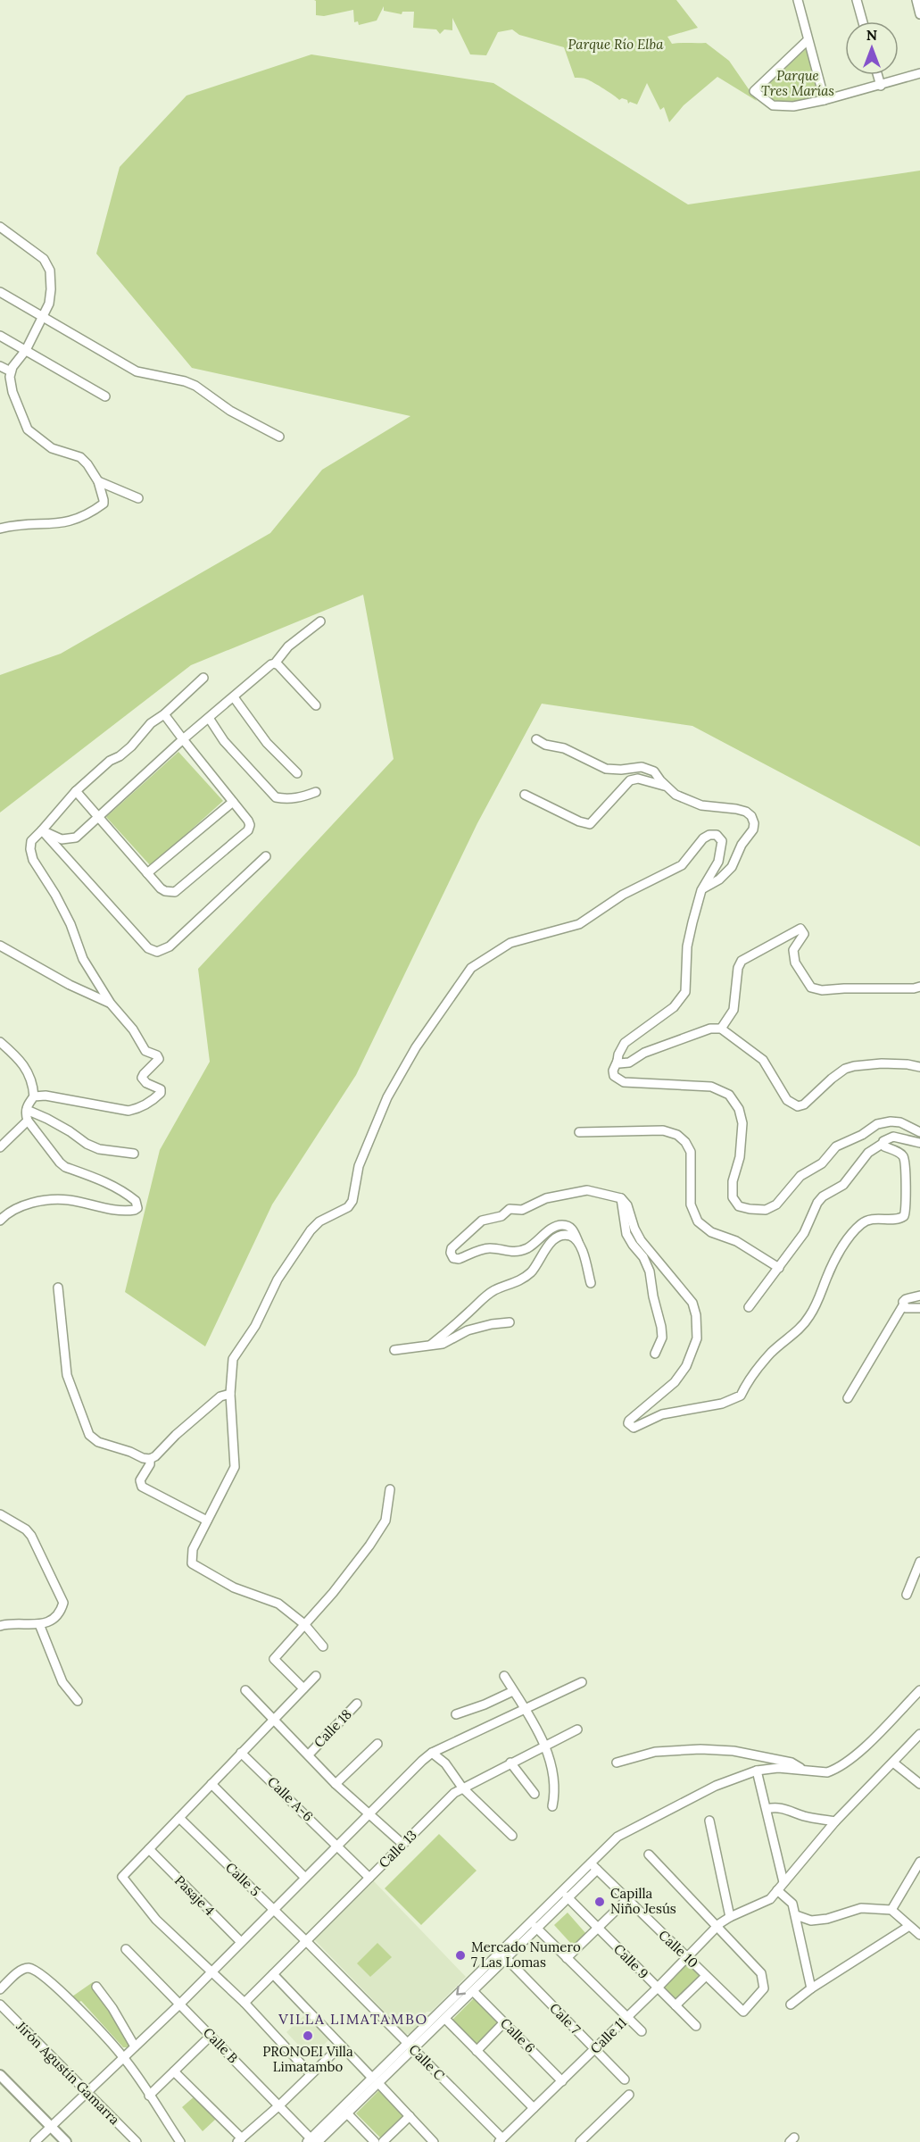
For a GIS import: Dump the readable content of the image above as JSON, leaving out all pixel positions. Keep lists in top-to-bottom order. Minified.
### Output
{"streets":{"street":["Calle 18","Calle A-6","Calle 13","Calle 5","Pasaje 4","Calle 10","Calle 9","Cale 7","Calle 6","Calle 11","Calle B","Calle C","Jirón Agustín Gamarra"]},"crossings":[["Calle A-6","Calle 13"],["Calle 13","Calle 5"],["Calle 13","Calle C"],["Calle 5","Calle C"],["Calle 10","Calle 11"],["Calle 9","Calle 11"],["Cale 7","Calle 11"],["Calle 6","Calle 11"],["Calle 11","Calle C"]],"districts":["VILLA LIMATAMBO"],"parks":["Parque Río Elba","Parque Tres Marías"],"places":["Capilla Niño Jesús","Mercado Numero 7 Las Lomas","PRONOEI Villa Limatambo"],"north":"top"}
